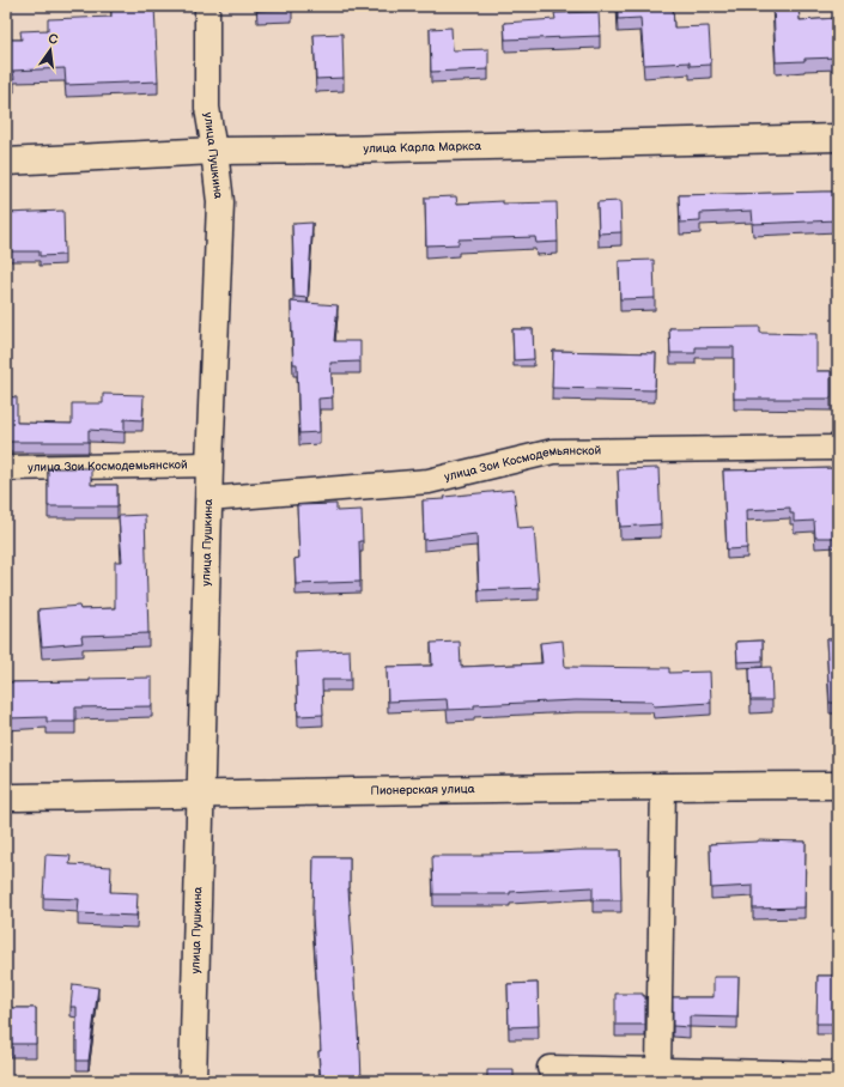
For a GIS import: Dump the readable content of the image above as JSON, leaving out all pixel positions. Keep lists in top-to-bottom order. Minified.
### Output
{"streets":{"street":["улица Карла Маркса","улица Пушкина","улица Зои Космодемьянской","Пионерская улица"]},"crossings":[["улица Карла Маркса","улица Пушкина"],["улица Пушкина","улица Зои Космодемьянской"],["улица Пушкина","Пионерская улица"]],"north":"top"}
